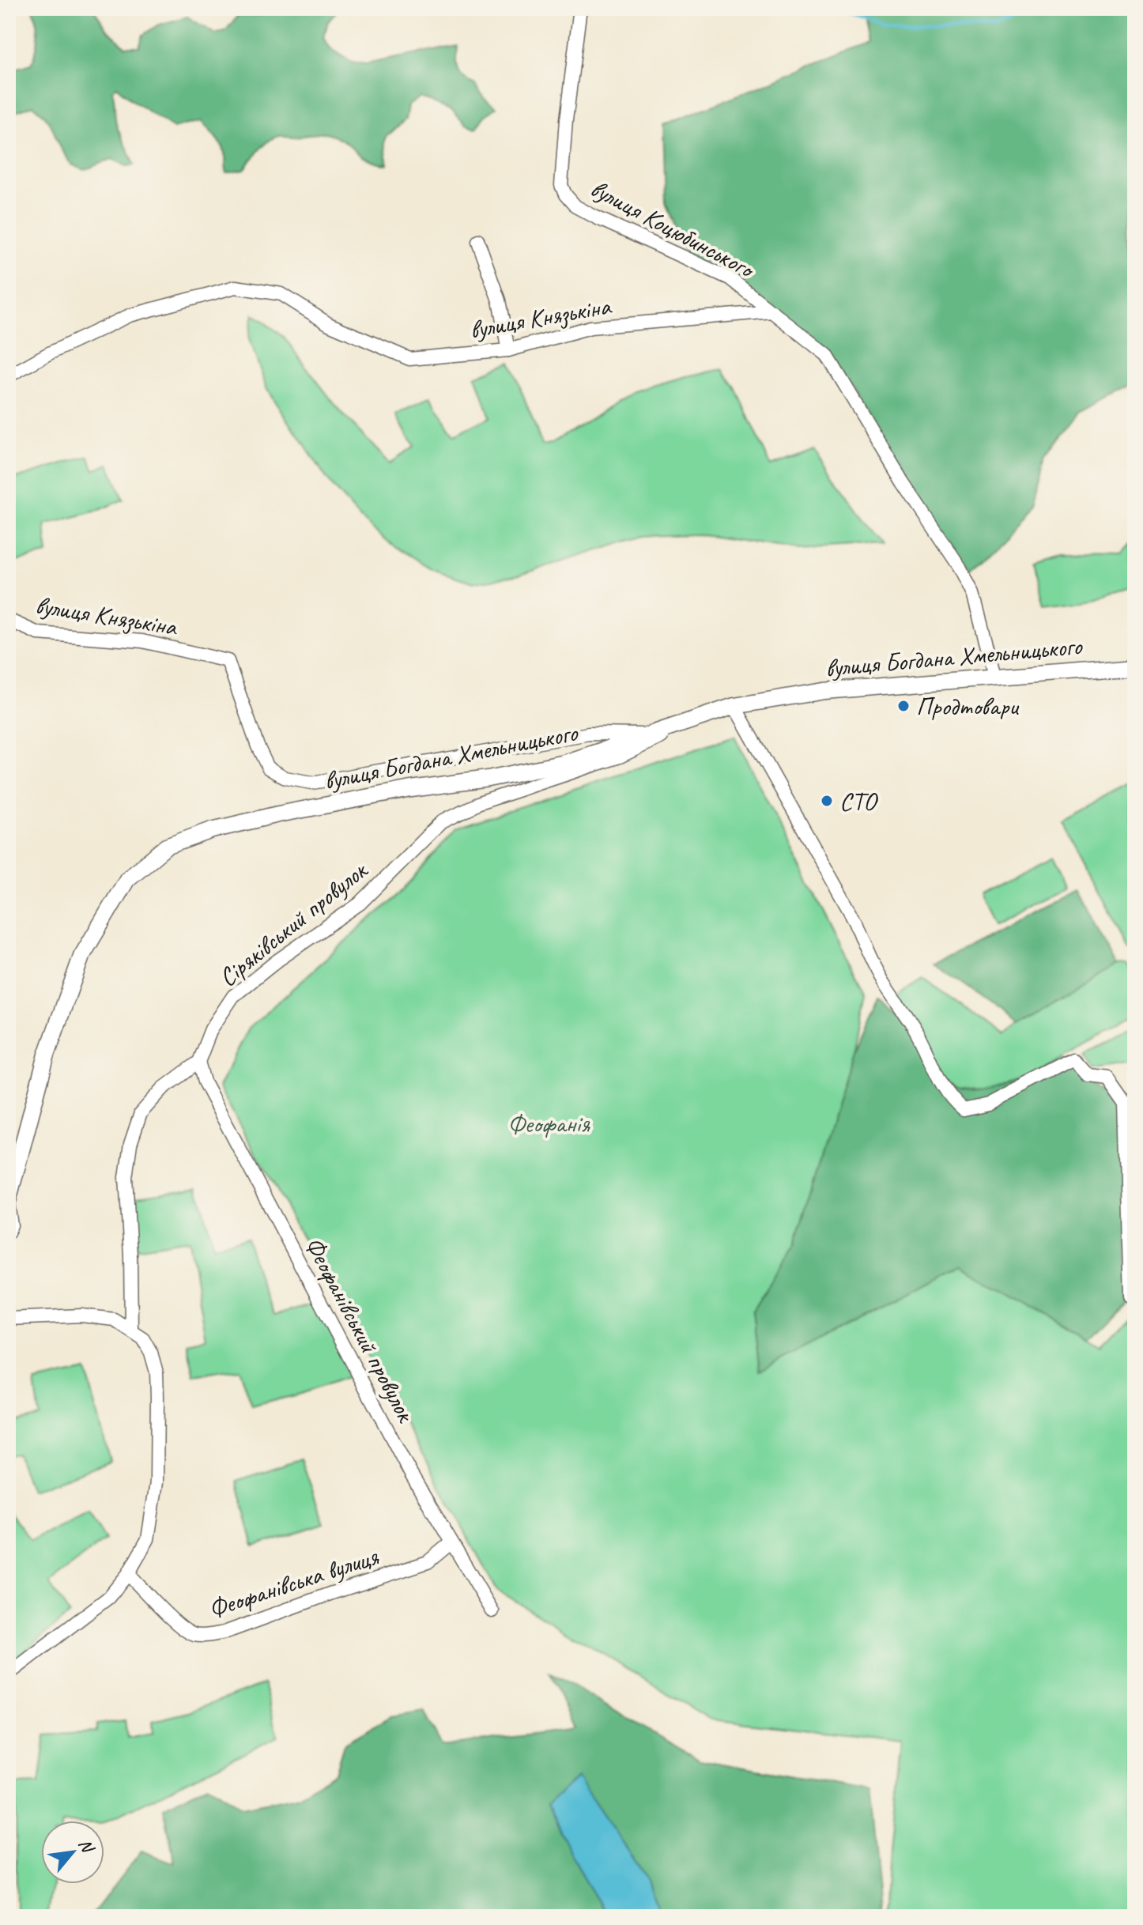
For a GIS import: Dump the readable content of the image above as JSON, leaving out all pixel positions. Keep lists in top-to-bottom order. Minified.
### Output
{"streets":{"street":["вулиця Коцюбинського","вулиця Князькіна","вулиця Богдана Хмельницького","Сіряківський провулок","Феофанівський провулок","Феофанівська вулиця"]},"crossings":[["вулиця Коцюбинського","вулиця Князькіна"],["вулиця Коцюбинського","вулиця Богдана Хмельницького"],["вулиця Князькіна","вулиця Богдана Хмельницького"],["вулиця Богдана Хмельницького","Сіряківський провулок"],["Сіряківський провулок","Феофанівський провулок"],["Феофанівський провулок","Феофанівська вулиця"]],"parks":["Феофанія"],"places":["Продтовари","СТО"],"north":"top right"}
